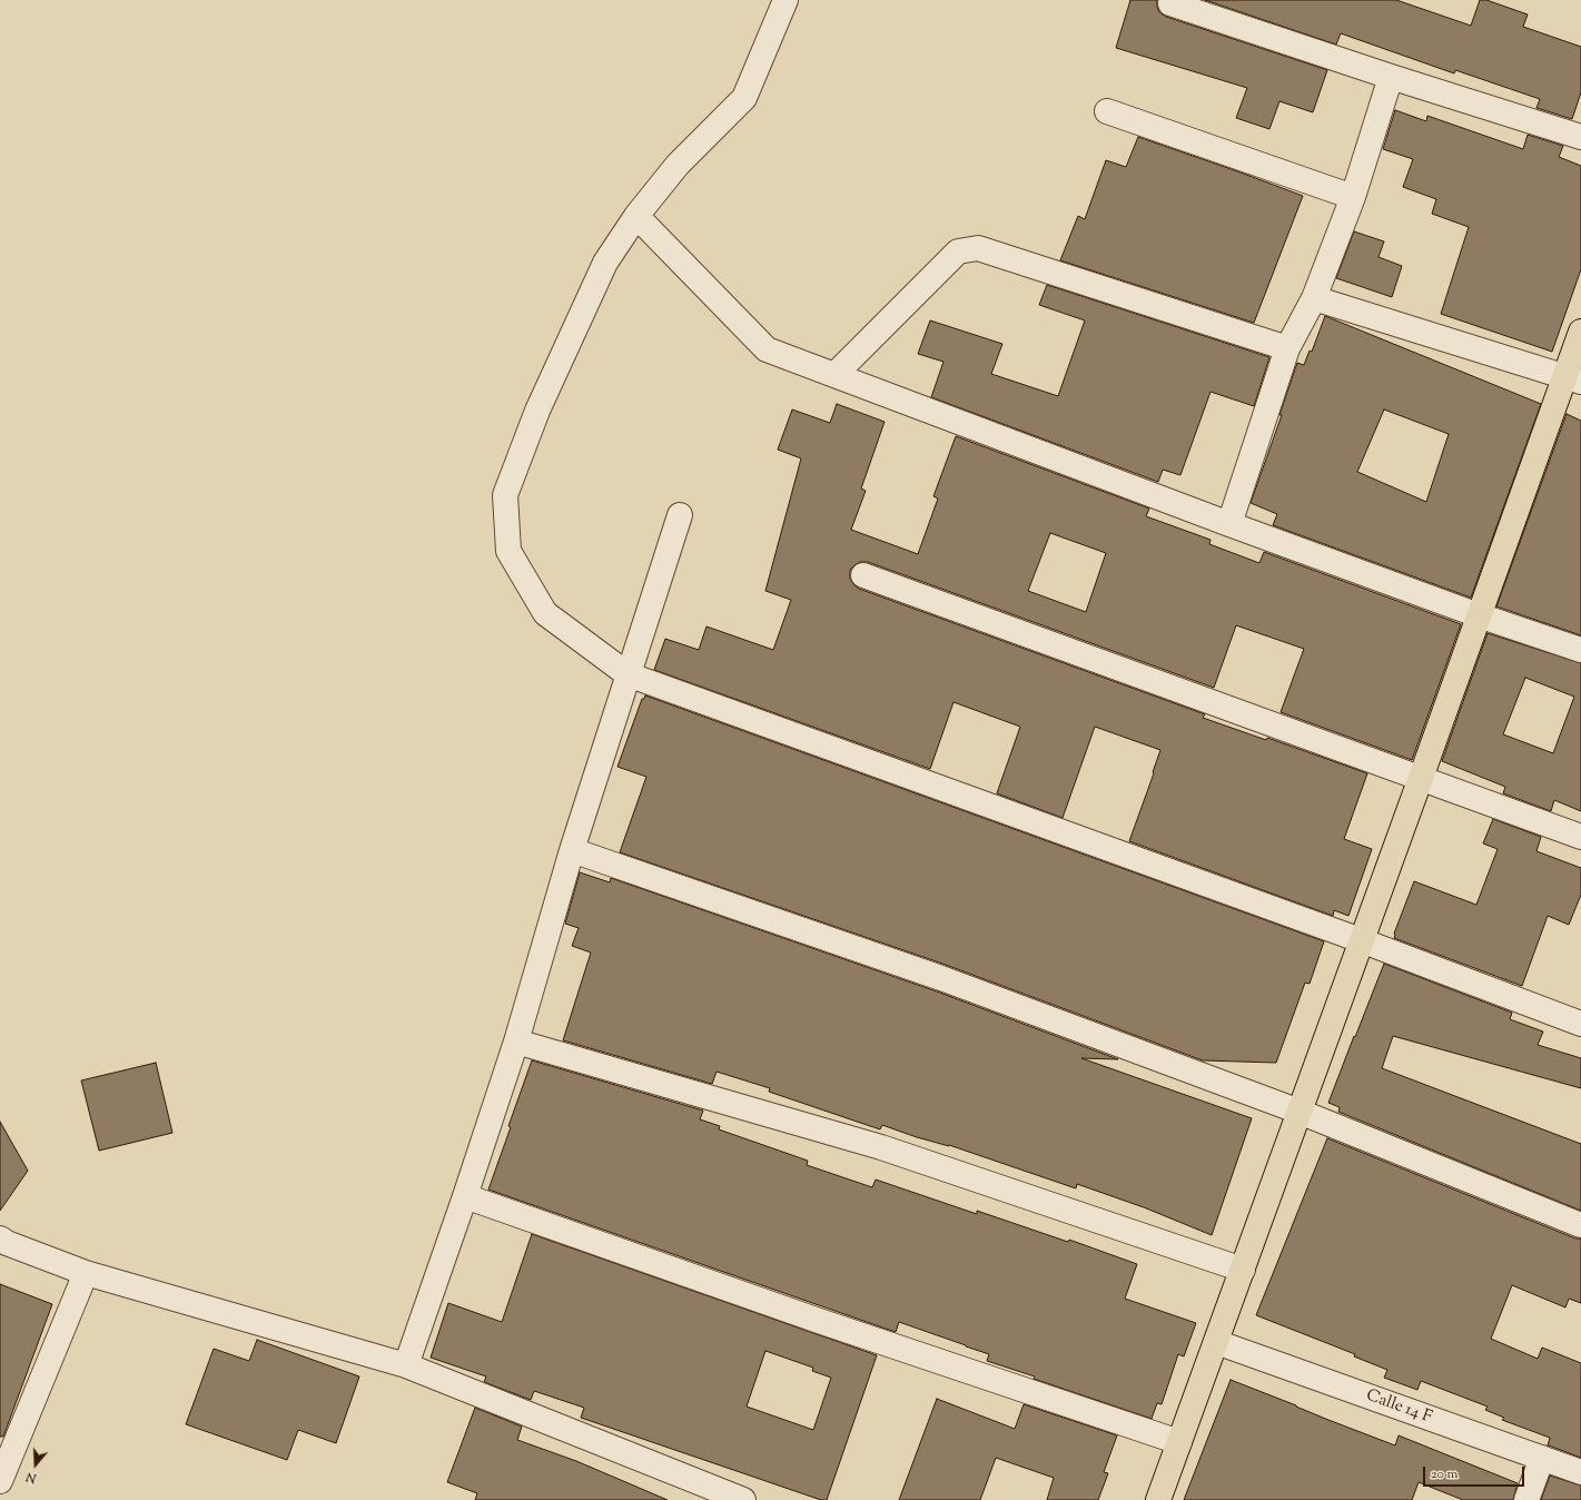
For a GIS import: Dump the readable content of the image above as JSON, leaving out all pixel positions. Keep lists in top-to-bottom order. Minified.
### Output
{"streets":{"street":["Calle 14 F"]},"scale_bar":"20 m","north":"bottom"}
